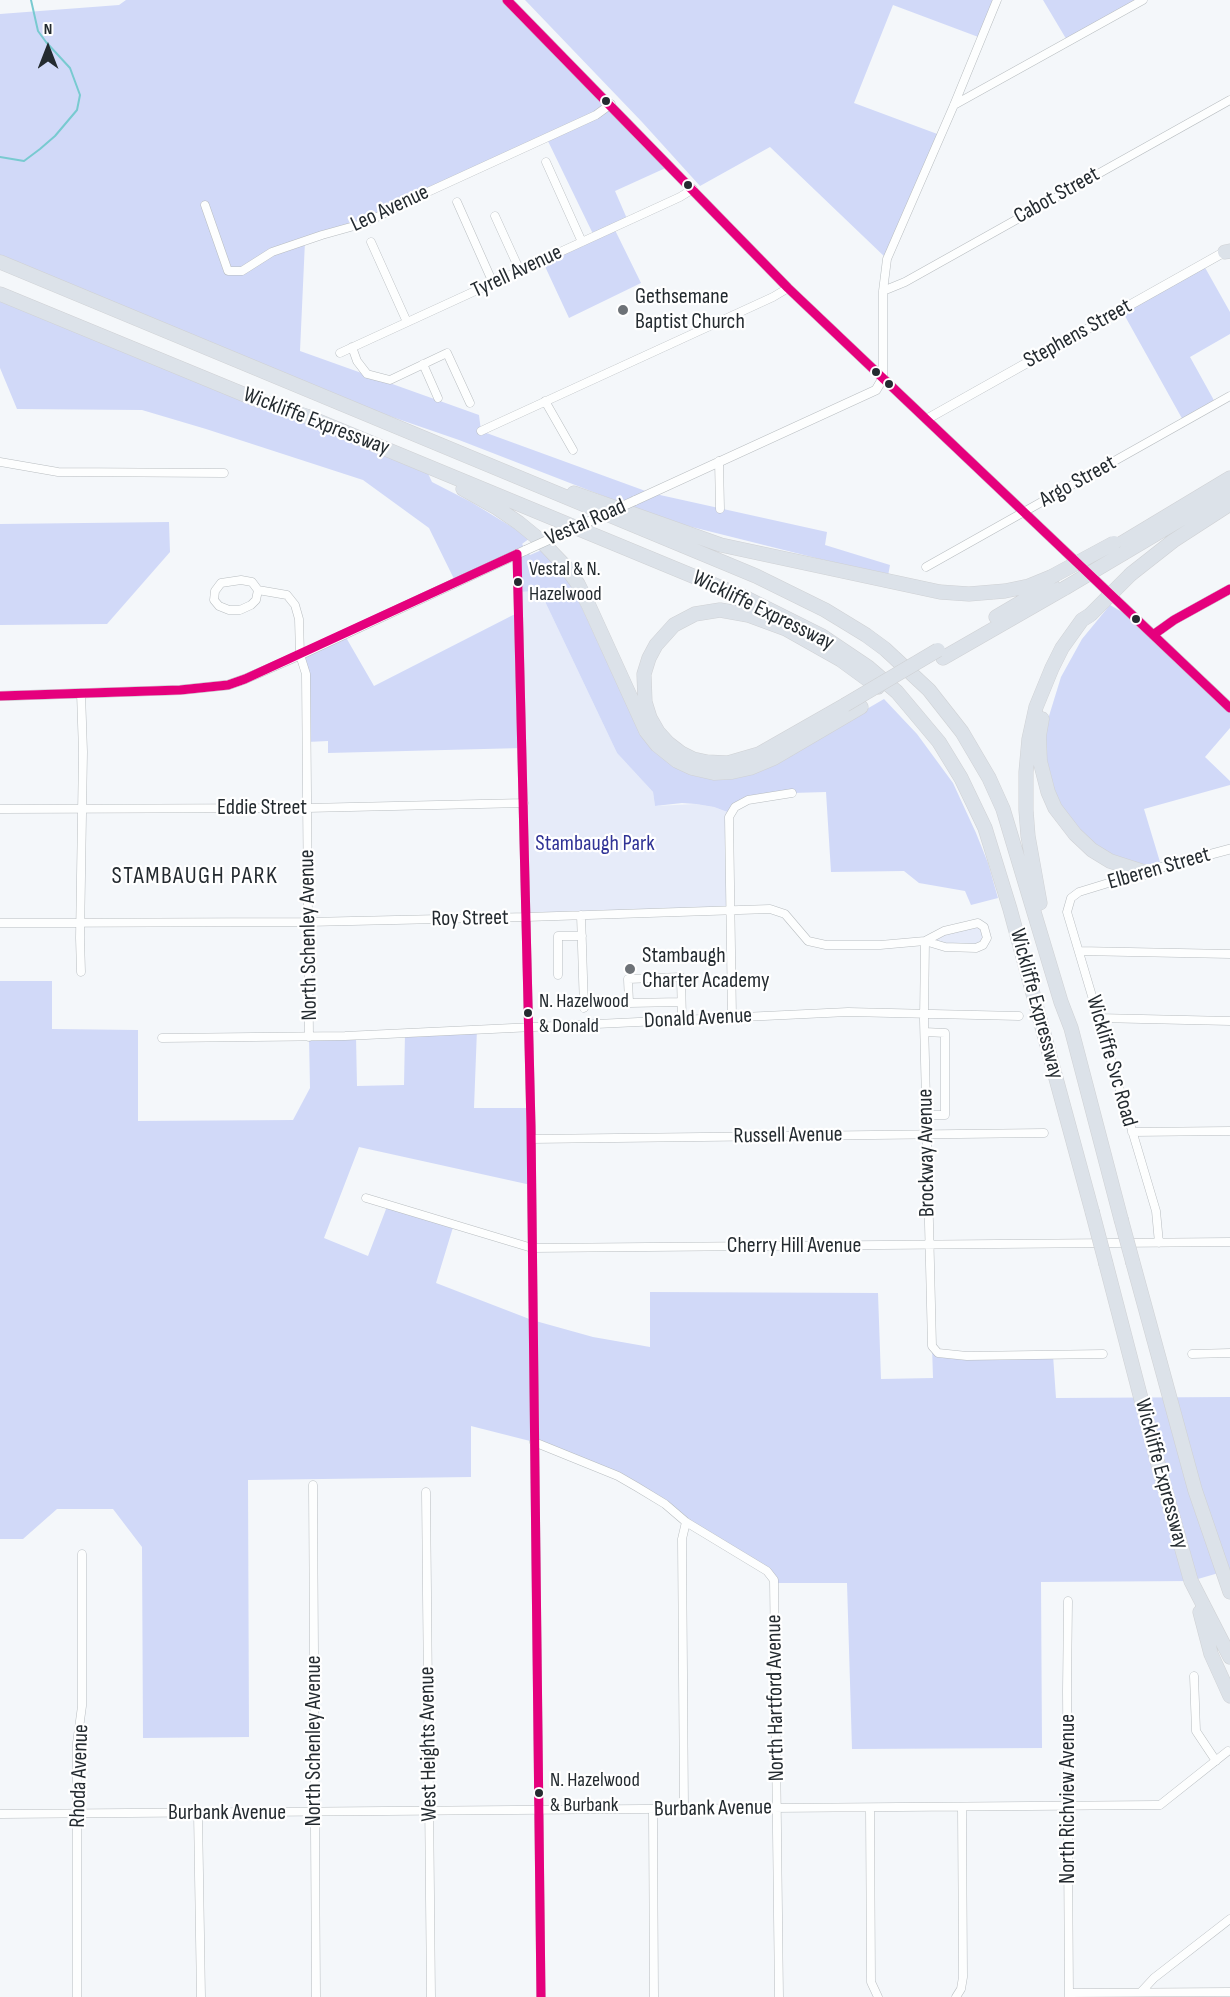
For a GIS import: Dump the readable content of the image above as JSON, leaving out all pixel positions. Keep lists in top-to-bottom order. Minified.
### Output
{"streets":{"highway":["Wickliffe Expressway"],"street":["Cabot Street","Leo Avenue","Tyrell Avenue","Stephens Street","Argo Street","Vestal Road","Eddie Street","Elberen Street","Roy Street","North Schenley Avenue","Donald Avenue","Wickliffe Svc Road","Russell Avenue","Brockway Avenue","Cherry Hill Avenue","North Hartford Avenue","West Heights Avenue","Rhoda Avenue","North Richview Avenue","Burbank Avenue"]},"crossings":[["Vestal Road","North Schenley Avenue"],["Eddie Street","North Schenley Avenue"],["Elberen Street","Wickliffe Svc Road"],["Roy Street","North Schenley Avenue"],["Roy Street","Brockway Avenue"],["North Schenley Avenue","Donald Avenue"],["North Schenley Avenue","Burbank Avenue"],["Donald Avenue","Brockway Avenue"],["Wickliffe Svc Road","Cherry Hill Avenue"],["Russell Avenue","Brockway Avenue"],["Brockway Avenue","Cherry Hill Avenue"],["North Hartford Avenue","Burbank Avenue"],["West Heights Avenue","Burbank Avenue"],["Rhoda Avenue","Burbank Avenue"],["North Richview Avenue","Burbank Avenue"]],"districts":["STAMBAUGH PARK"],"parks":["Stambaugh Park"],"places":["Gethsemane Baptist Church","Vestal & N. Hazelwood","Stambaugh Charter Academy","N. Hazelwood & Donald","N. Hazelwood & Burbank"],"north":"top"}
